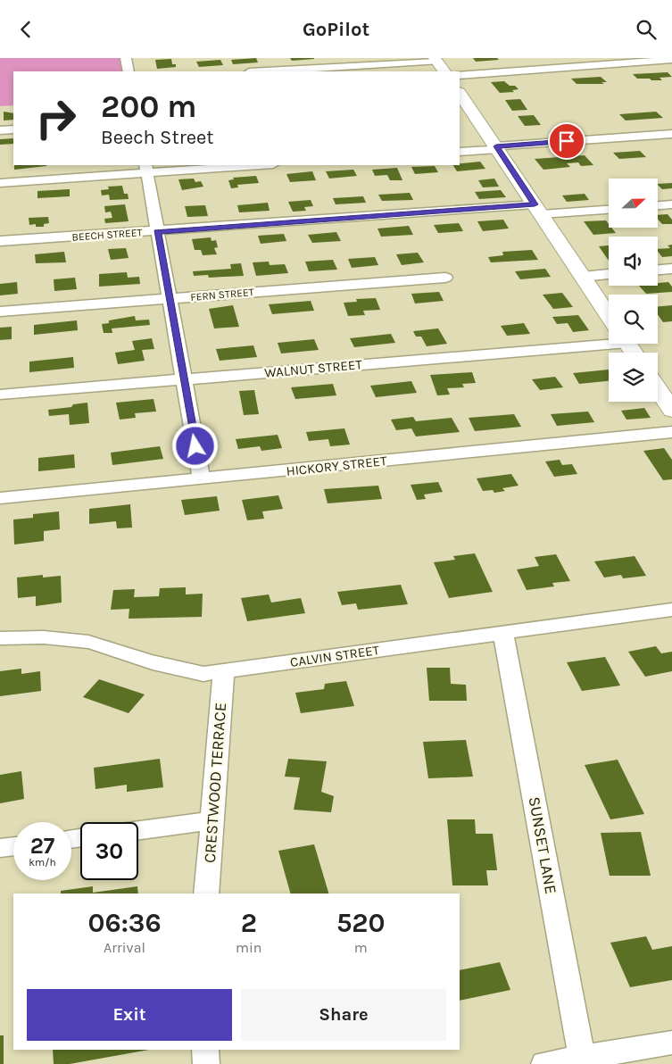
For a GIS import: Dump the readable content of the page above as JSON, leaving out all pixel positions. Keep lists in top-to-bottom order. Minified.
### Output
{"streets":{"street":["BEECH STREET","FERN STREET","WALNUT STREET","HICKORY STREET","CALVIN STREET","CRESTWOOD TERRACE","SUNSET LANE"]},"crossings":[["CALVIN STREET","CRESTWOOD TERRACE"],["CALVIN STREET","SUNSET LANE"]],"north":"right","page":{"header":"GoPilot","turn":["200 m","Beech Street"],"speed":"27 km/h","limit":"30","eta":["06:36","Arrival","2","min","520","m"],"buttons":["Exit","Share"]}}
